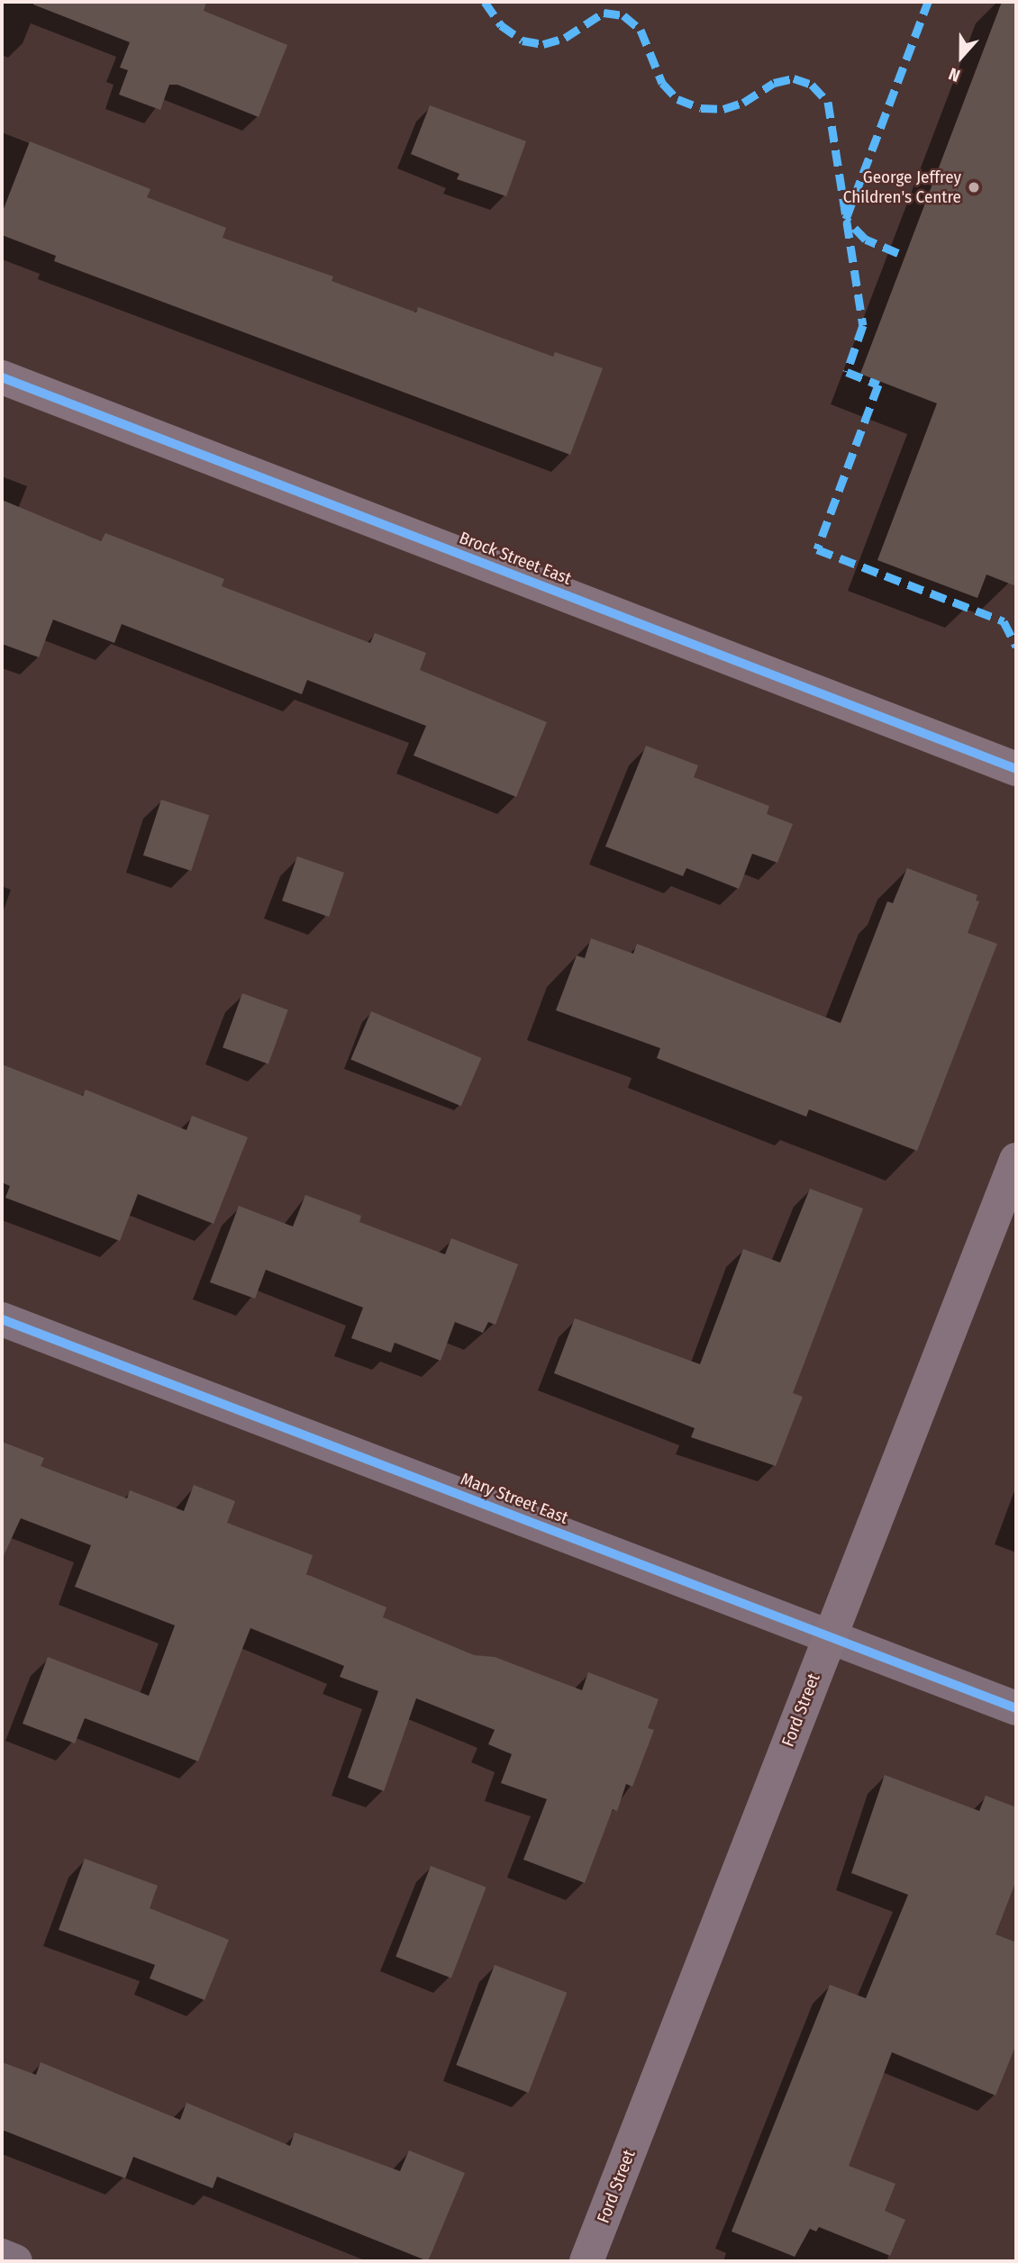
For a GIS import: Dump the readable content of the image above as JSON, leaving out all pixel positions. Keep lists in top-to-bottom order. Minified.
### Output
{"streets":{"main road":["Brock Street East","Ford Street"],"street":["Mary Street East"]},"crossings":[["Mary Street East","Ford Street"]],"places":["George Jeffrey Children's Centre"],"north":"bottom"}
